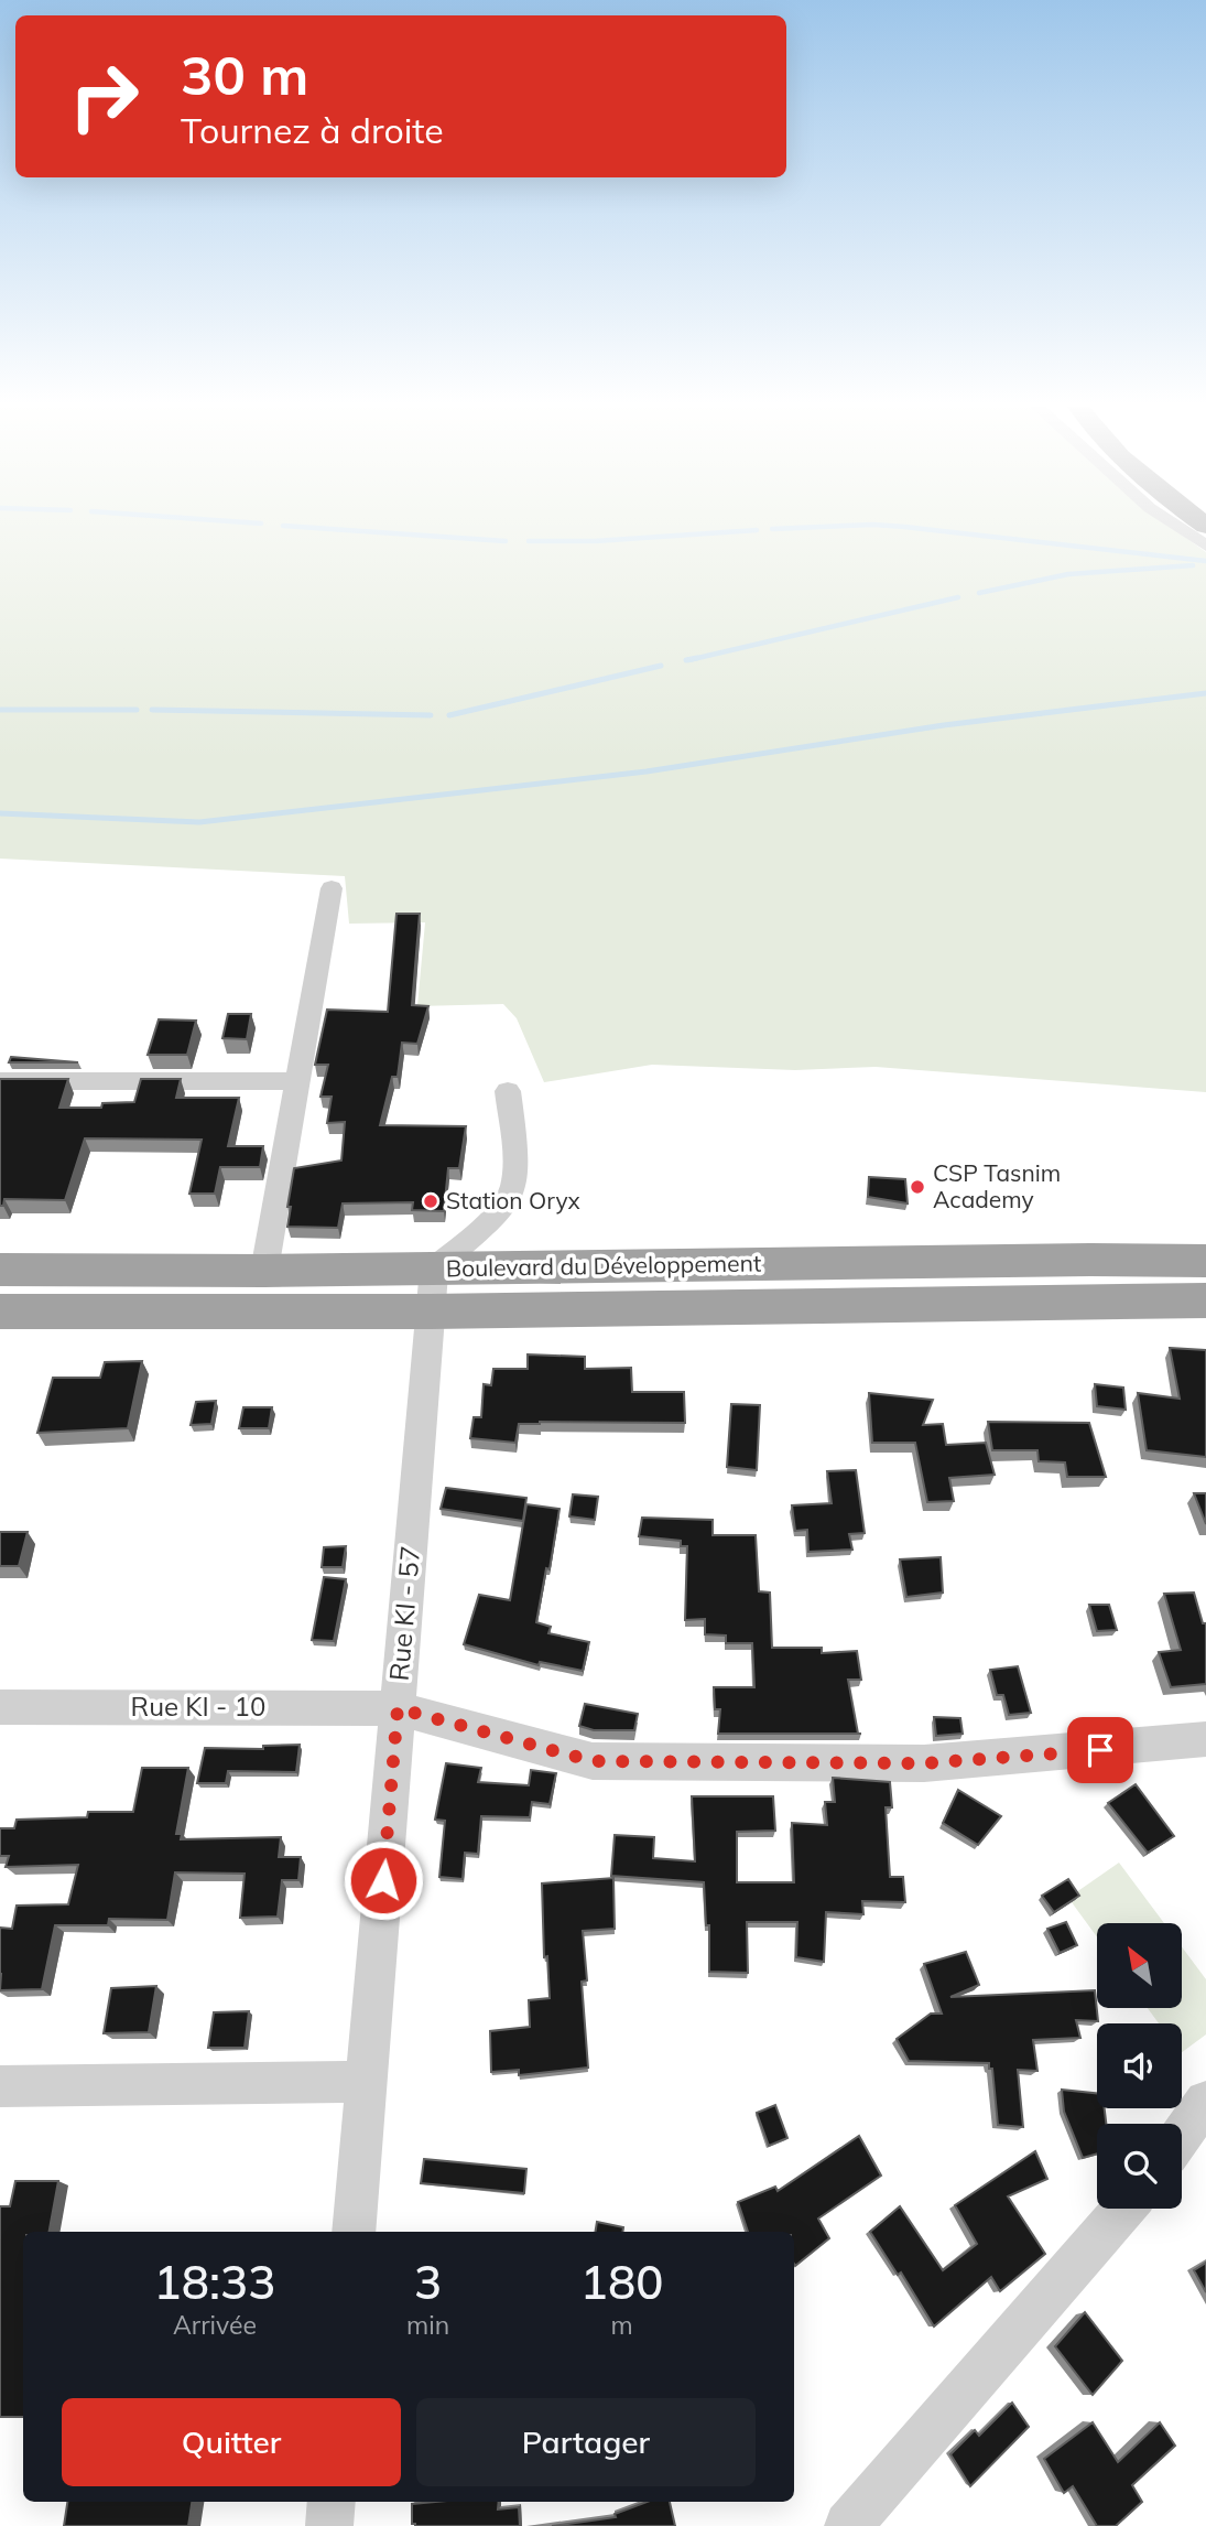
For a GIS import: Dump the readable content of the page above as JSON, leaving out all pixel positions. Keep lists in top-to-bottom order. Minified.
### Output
{"streets":{"highway":["Boulevard du Développement"],"street":["Rue KI - 57","Rue KI - 10"]},"crossings":[["Boulevard du Développement","Rue KI - 57"],["Rue KI - 57","Rue KI - 10"]],"places":["CSP Tasnim Academy","Station Oryx"],"north":"top left","page":{"turn":["30 m","Tournez à droite"],"eta":["18:33","Arrivée","3","min","180","m"],"buttons":["Quitter","Partager"]}}
